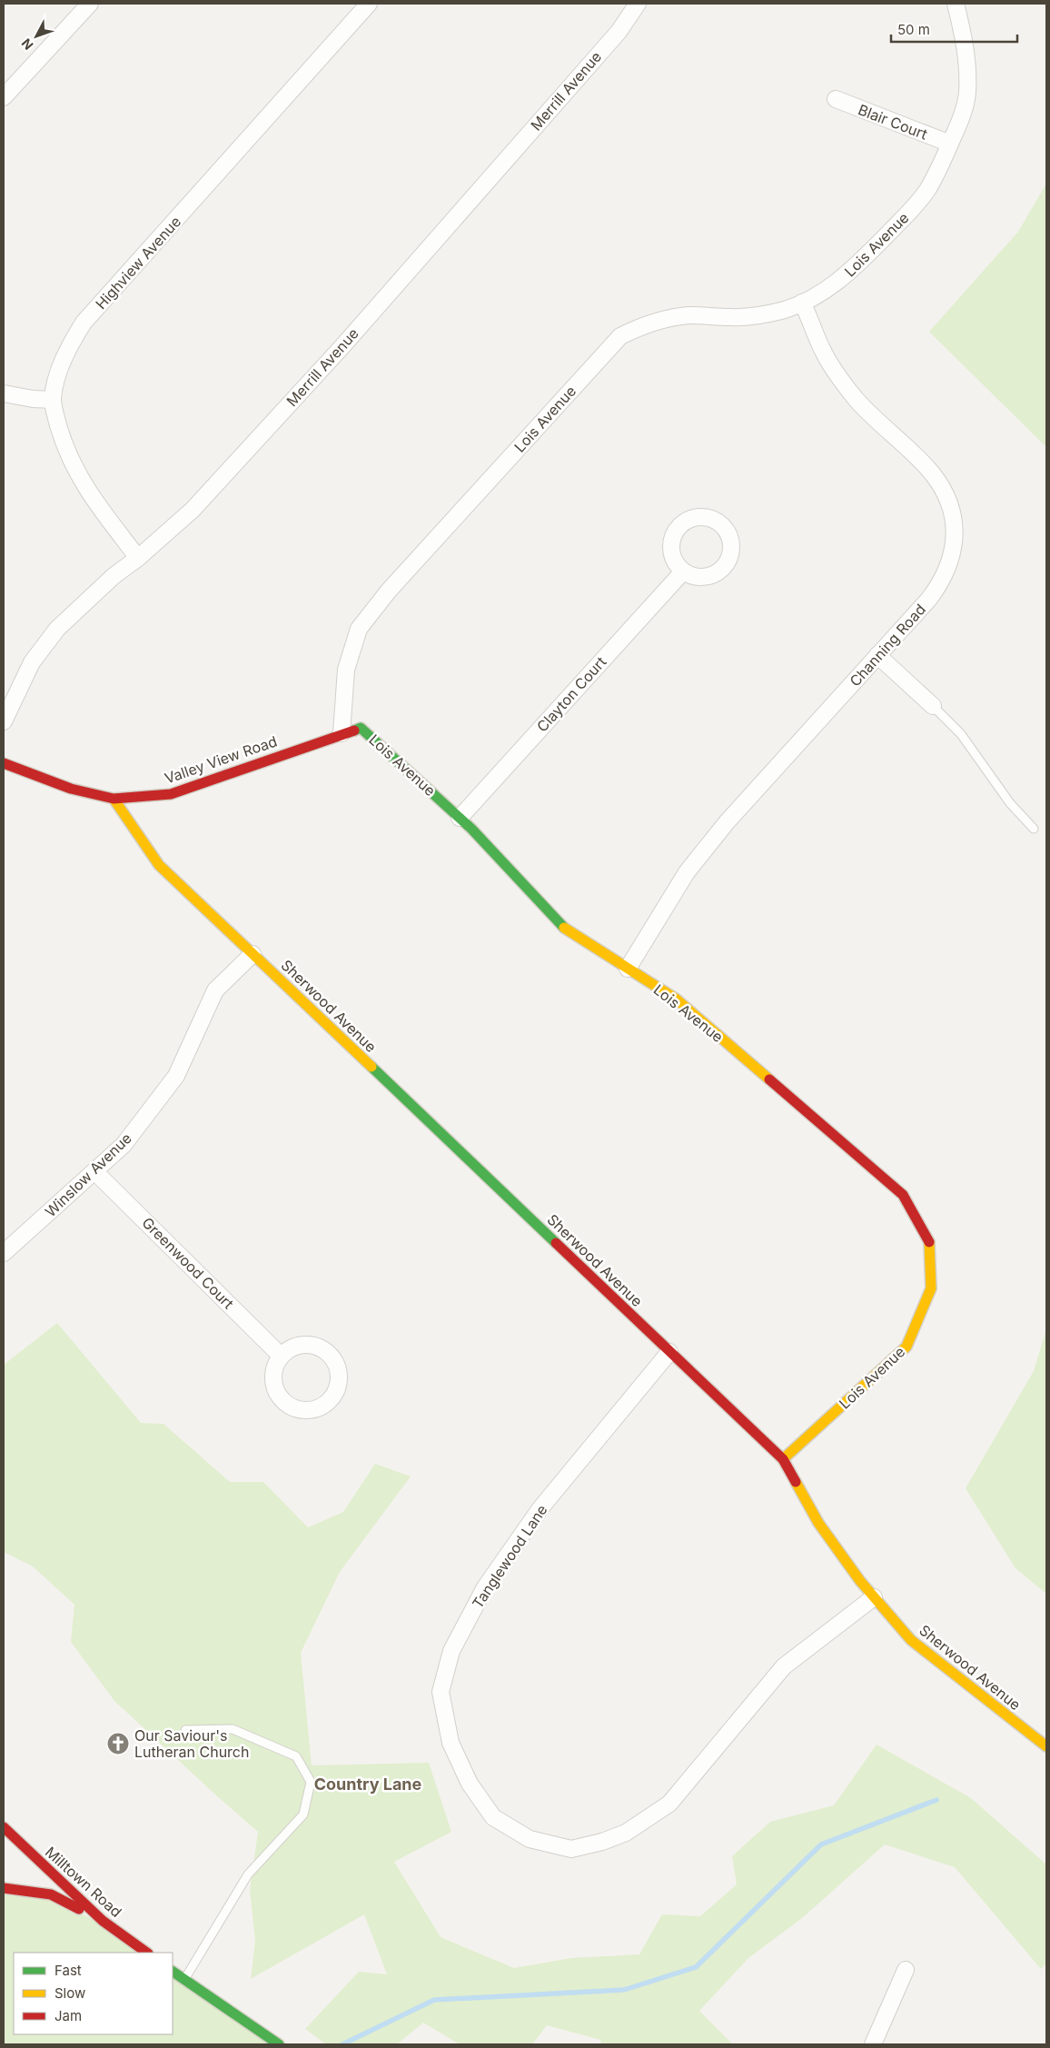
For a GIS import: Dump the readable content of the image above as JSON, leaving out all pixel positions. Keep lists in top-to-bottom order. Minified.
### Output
{"streets":{"street":["Merrill Avenue","Blair Court","Lois Avenue","Highview Avenue","Channing Road","Clayton Court","Valley View Road","Sherwood Avenue","Winslow Avenue","Greenwood Court","Tanglewood Lane","Milltown Road"]},"crossings":[["Merrill Avenue","Highview Avenue"],["Blair Court","Lois Avenue"],["Lois Avenue","Channing Road"],["Lois Avenue","Clayton Court"],["Lois Avenue","Valley View Road"],["Lois Avenue","Sherwood Avenue"],["Valley View Road","Sherwood Avenue"],["Sherwood Avenue","Winslow Avenue"],["Sherwood Avenue","Tanglewood Lane"],["Winslow Avenue","Greenwood Court"]],"districts":["Country Lane"],"places":{"church":["Our Saviour's Lutheran Church"]},"legend":["Fast","Slow","Jam"],"scale_bar":"50 m","north":"bottom left"}
